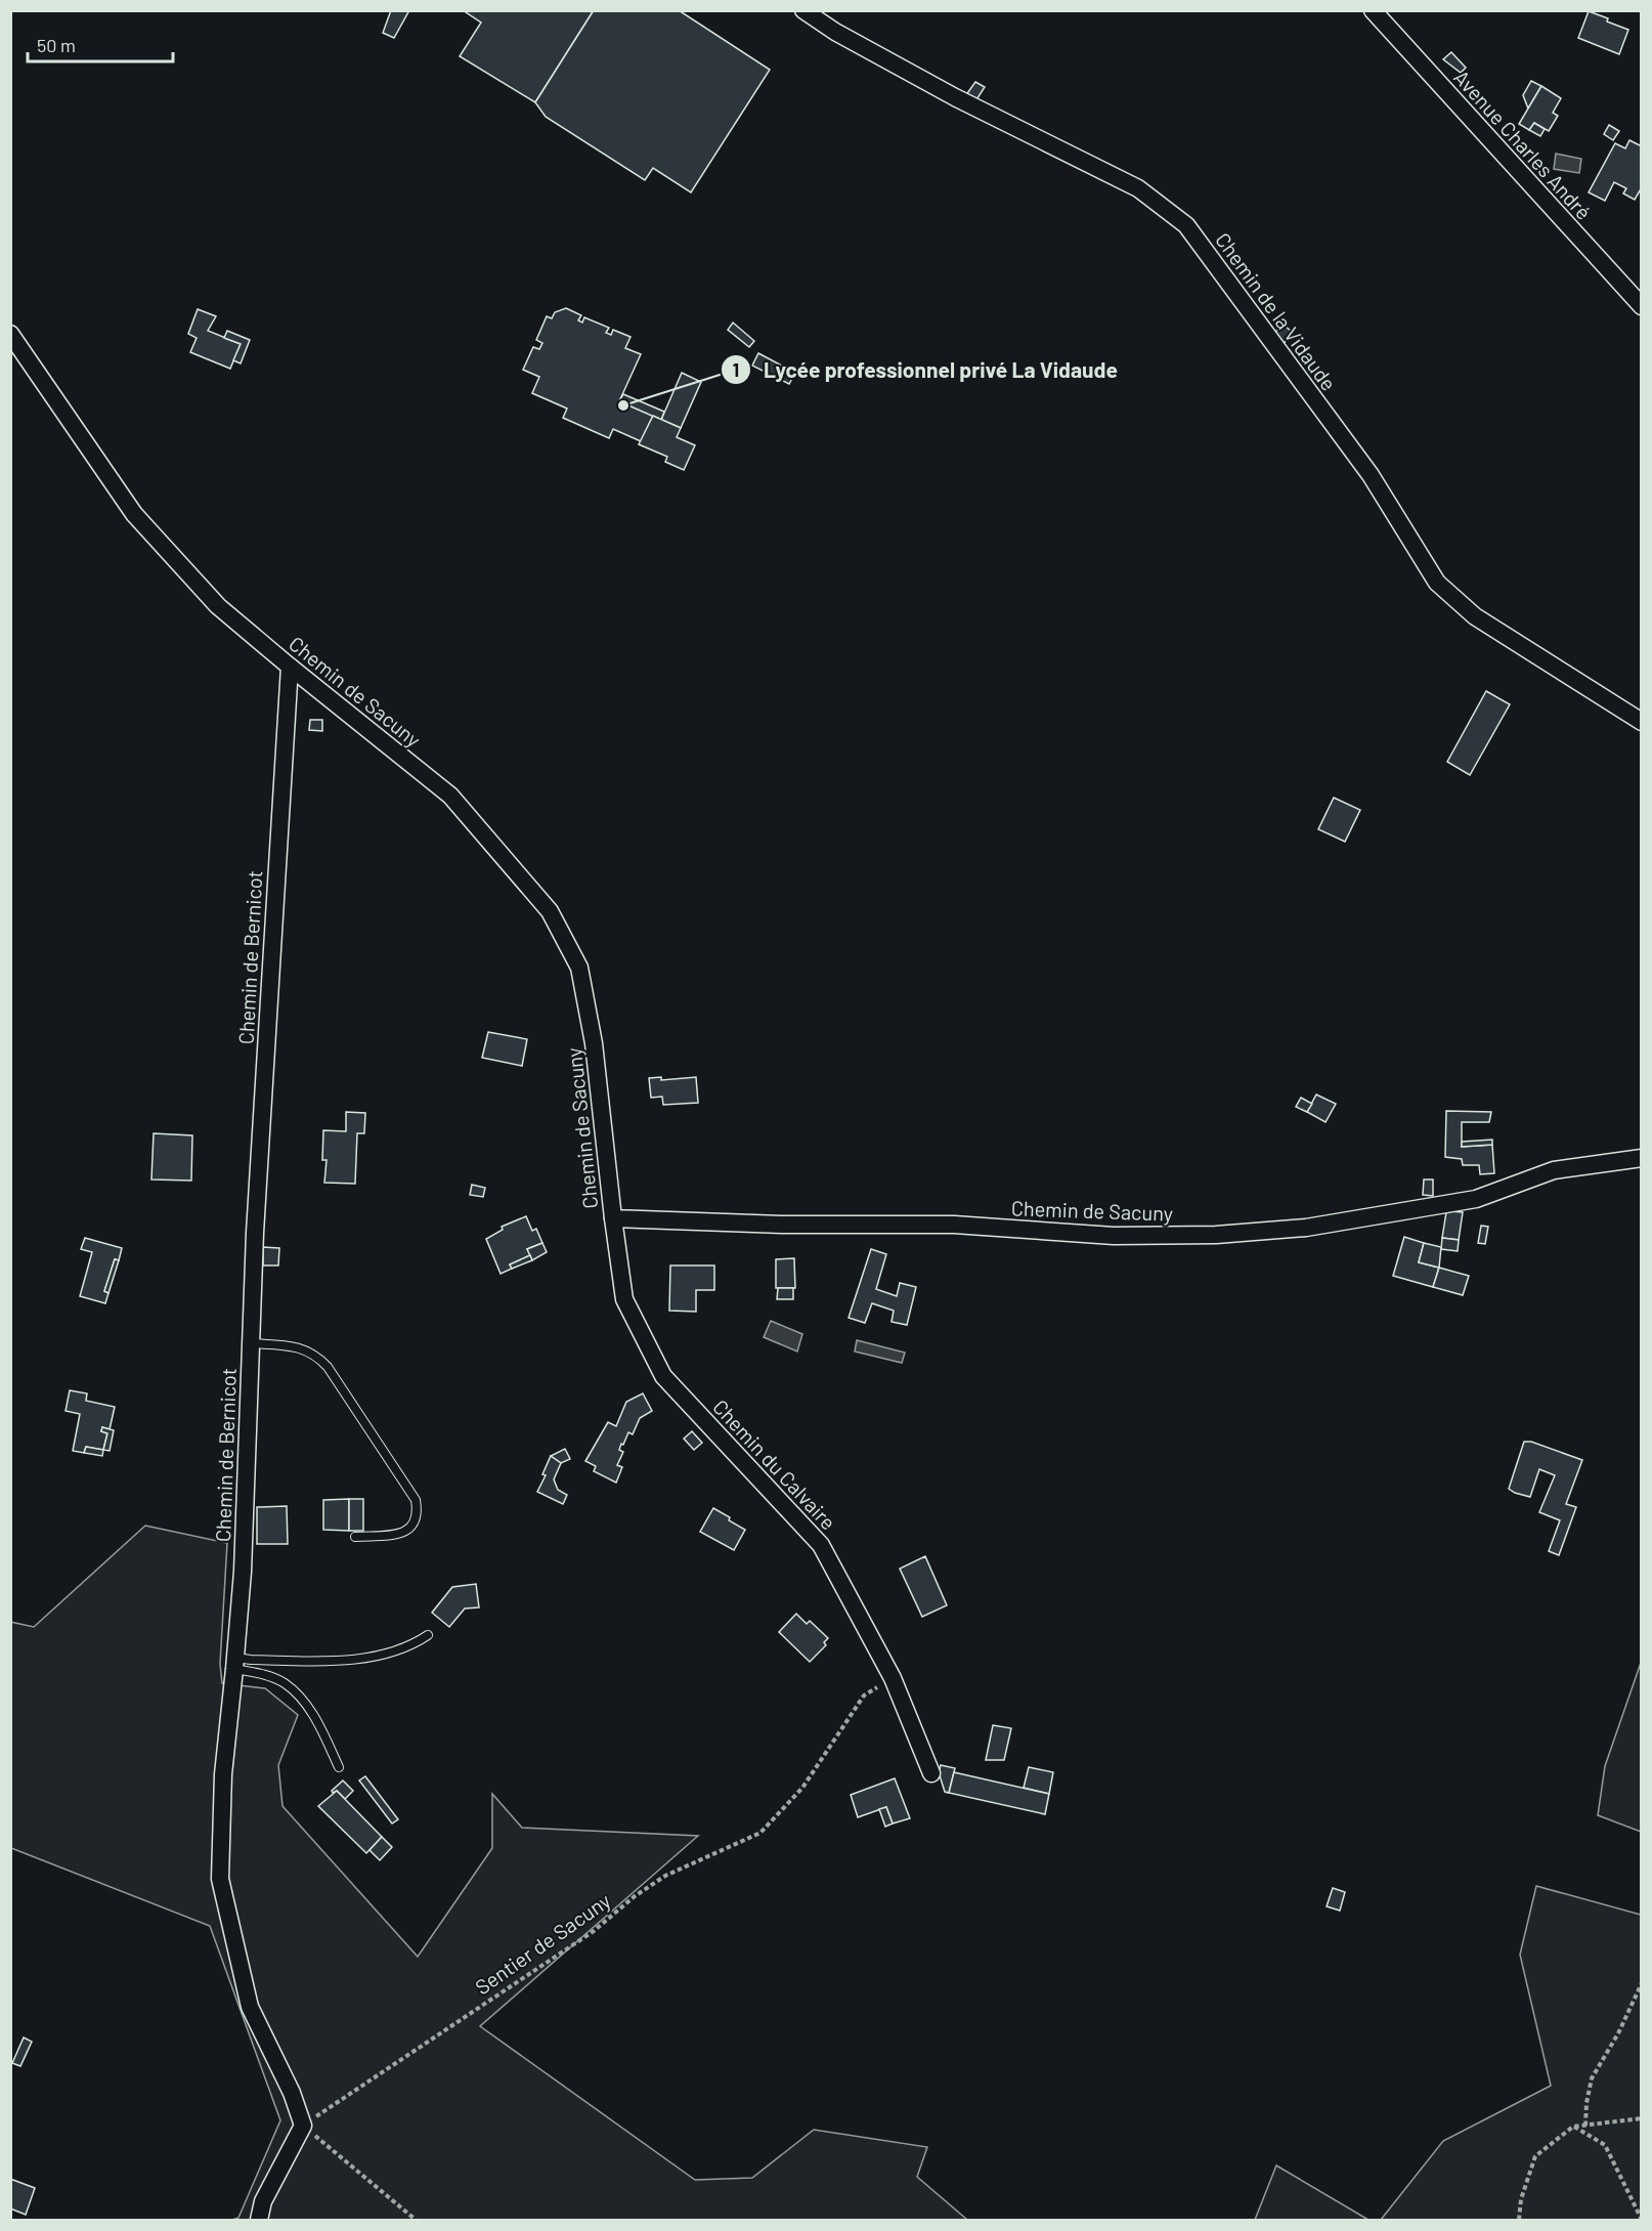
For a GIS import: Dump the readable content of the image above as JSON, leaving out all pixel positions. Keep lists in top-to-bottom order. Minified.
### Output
{"streets":{"street":["Avenue Charles André","Chemin de la Vidaude","Chemin de Sacuny","Chemin de Bernicot","Chemin du Calvaire"],"path":["Sentier de Sacuny"]},"crossings":[["Chemin de Sacuny","Chemin de Bernicot"],["Chemin de Sacuny","Chemin du Calvaire"],["Chemin de Bernicot","Sentier de Sacuny"],["Chemin du Calvaire","Sentier de Sacuny"]],"places":["Lycée professionnel privé La Vidaude"],"scale_bar":"50 m"}
